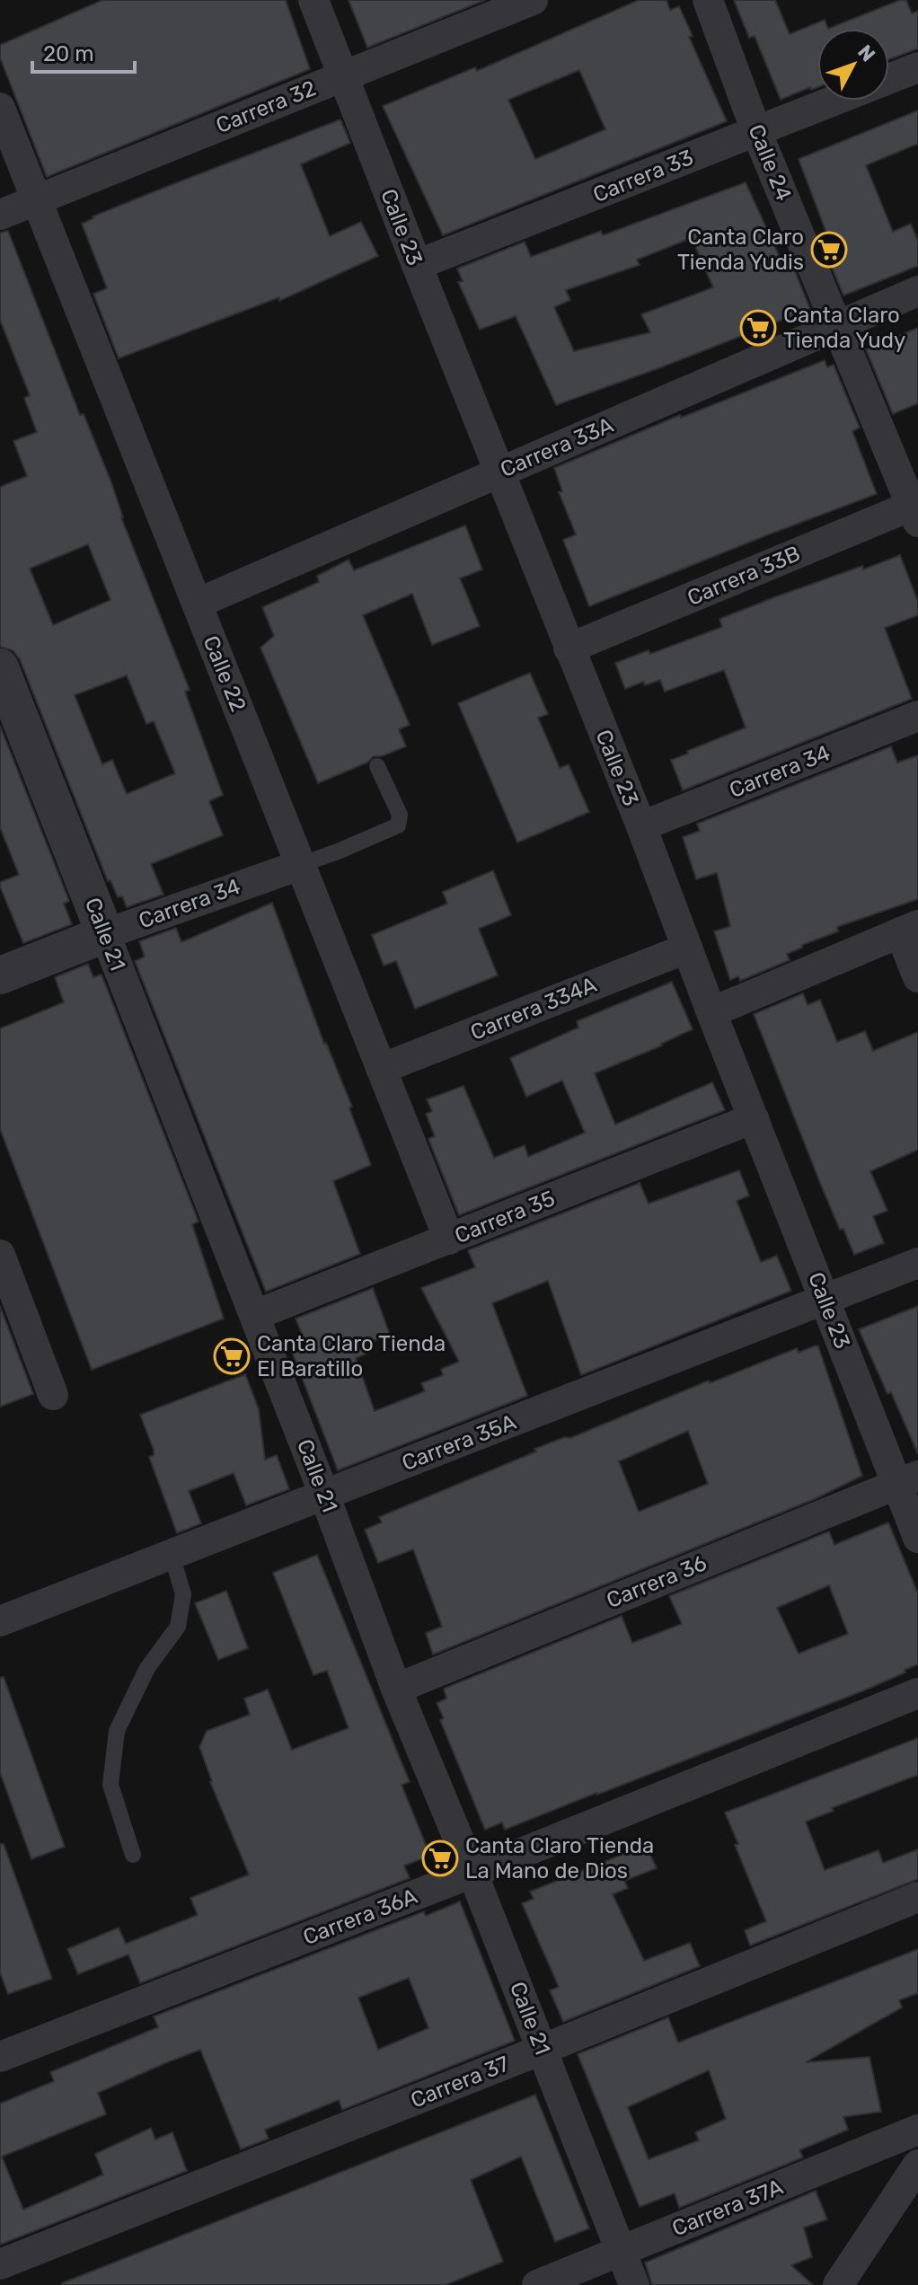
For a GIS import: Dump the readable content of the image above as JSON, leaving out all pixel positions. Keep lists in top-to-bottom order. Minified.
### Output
{"streets":{"street":["Carrera 32","Calle 24","Carrera 33","Calle 23","Carrera 33A","Carrera 33B","Calle 22","Carrera 34","Calle 21","Carrera 334A","Carrera 35","Carrera 35A","Carrera 36","Carrera 36A","Carrera 37","Carrera 37A"]},"crossings":[["Carrera 32","Calle 23"],["Carrera 32","Calle 22"],["Calle 24","Carrera 33"],["Calle 24","Carrera 33A"],["Calle 24","Carrera 33B"],["Carrera 33","Calle 23"],["Calle 23","Carrera 33A"],["Calle 23","Carrera 33B"],["Calle 23","Carrera 34"],["Calle 23","Carrera 334A"],["Calle 23","Carrera 35"],["Calle 23","Carrera 35A"],["Calle 23","Carrera 36"],["Carrera 33A","Calle 22"],["Calle 22","Carrera 34"],["Calle 22","Carrera 334A"],["Calle 22","Carrera 35"],["Carrera 34","Calle 21"],["Calle 21","Carrera 35"],["Calle 21","Carrera 35A"],["Calle 21","Carrera 36"],["Calle 21","Carrera 36A"],["Calle 21","Carrera 37"],["Calle 21","Carrera 37A"]],"places":{"supermarket":["Canta Claro Tienda Yudis","Canta Claro Tienda Yudy","Canta Claro Tienda El Baratillo","Canta Claro Tienda La Mano de Dios"]},"scale_bar":"20 m","north":"top right"}
